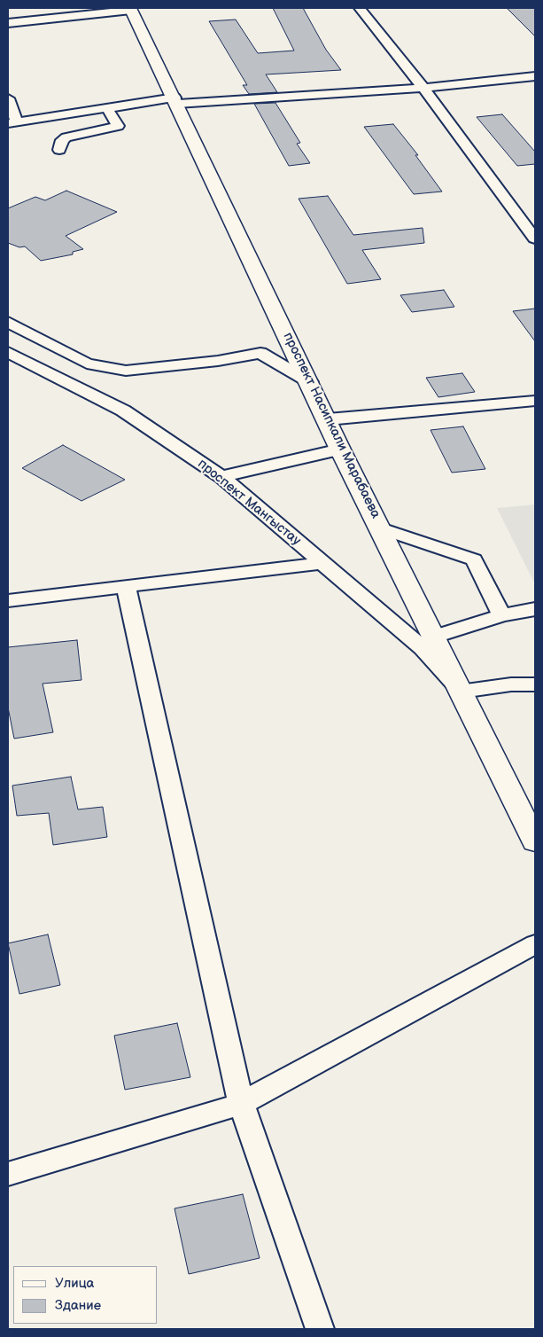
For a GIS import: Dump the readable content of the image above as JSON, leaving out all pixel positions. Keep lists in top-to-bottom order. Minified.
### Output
{"streets":{"main road":["проспект Насипкали Марабаева"],"street":["проспект Мангыстау"]},"crossings":[["проспект Насипкали Марабаева","проспект Мангыстау"]],"legend":["Улица","Здание"]}
